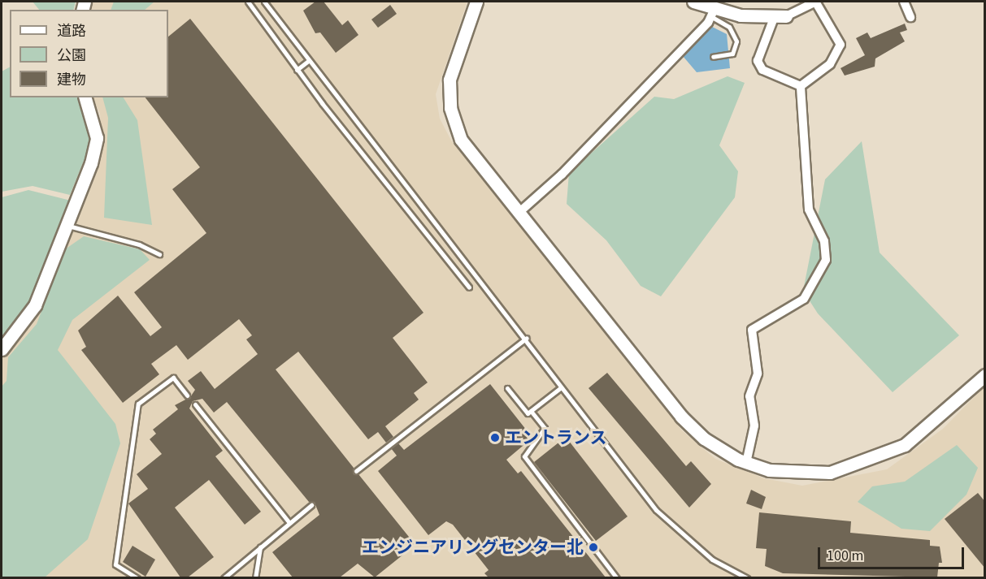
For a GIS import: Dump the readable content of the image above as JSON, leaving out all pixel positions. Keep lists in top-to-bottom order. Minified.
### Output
{"places":["エントランス","エンジニアリングセンター北"],"legend":["道路","公園","建物"],"scale_bar":"100 m"}
